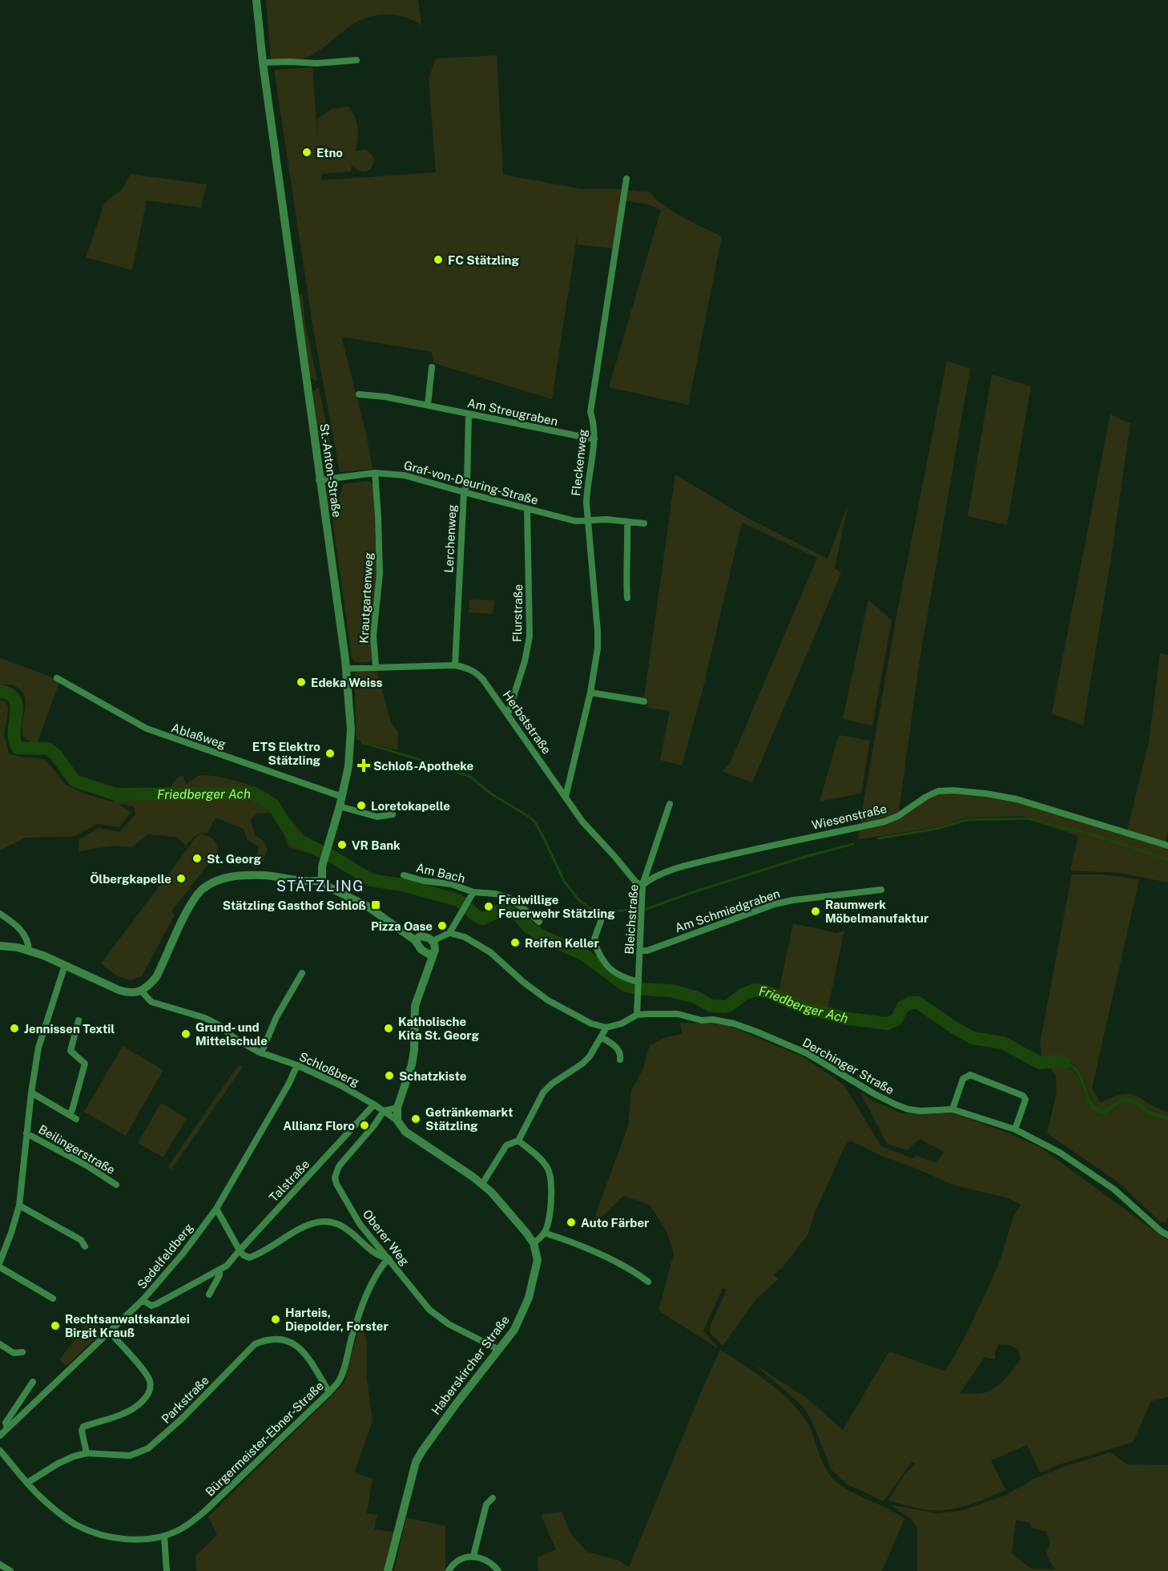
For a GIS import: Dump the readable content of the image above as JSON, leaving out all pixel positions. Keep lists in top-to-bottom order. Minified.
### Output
{"streets":{"street":["Am Streugraben","Fleckenweg","St.-Anton-Straße","Graf-von-Deuring-Straße","Lerchenweg","Krautgartenweg","Flurstraße","Herbststraße","Ablaßweg","Wiesenstraße","Am Bach","Am Schmiedgraben","Bleichstraße","Derchinger Straße","Schloßberg","Beilingerstraße","Talstraße","Oberer Weg","Sedelfeldberg","Haberskircher Straße","Parkstraße","Bürgermeister-Ebner-Straße"]},"crossings":[["Am Streugraben","Fleckenweg"],["Am Streugraben","Lerchenweg"],["Fleckenweg","Graf-von-Deuring-Straße"],["Fleckenweg","Herbststraße"],["St.-Anton-Straße","Graf-von-Deuring-Straße"],["St.-Anton-Straße","Herbststraße"],["St.-Anton-Straße","Ablaßweg"],["Graf-von-Deuring-Straße","Lerchenweg"],["Graf-von-Deuring-Straße","Krautgartenweg"],["Graf-von-Deuring-Straße","Flurstraße"],["Lerchenweg","Herbststraße"],["Krautgartenweg","Herbststraße"],["Flurstraße","Herbststraße"],["Herbststraße","Wiesenstraße"],["Herbststraße","Bleichstraße"],["Wiesenstraße","Bleichstraße"],["Am Schmiedgraben","Bleichstraße"],["Bleichstraße","Derchinger Straße"],["Schloßberg","Talstraße"],["Schloßberg","Oberer Weg"],["Schloßberg","Sedelfeldberg"],["Talstraße","Sedelfeldberg"],["Oberer Weg","Haberskircher Straße"],["Oberer Weg","Bürgermeister-Ebner-Straße"],["Parkstraße","Bürgermeister-Ebner-Straße"]],"districts":["STÄTZLING"],"water":["Friedberger Ach"],"places":{"other":["Etno","FC Stätzling","Edeka Weiss","ETS Elektro Stätzling","Loretokapelle","VR Bank","St. Georg","Ölbergkapelle","Freiwillige Feuerwehr Stätzling","Raumwerk Möbelmanufaktur","Pizza Oase","Reifen Keller","Jennissen Textil","Katholische Kita St. Georg","Grund- und Mittelschule","Schatzkiste","Getränkemarkt Stätzling","Allianz Floro","Auto Färber","Harteis, Diepolder, Forster","Rechtsanwaltskanzlei Birgit Krauß"],"health":["Schloß-Apotheke"],"transit":["Stätzling Gasthof Schloß"]}}
